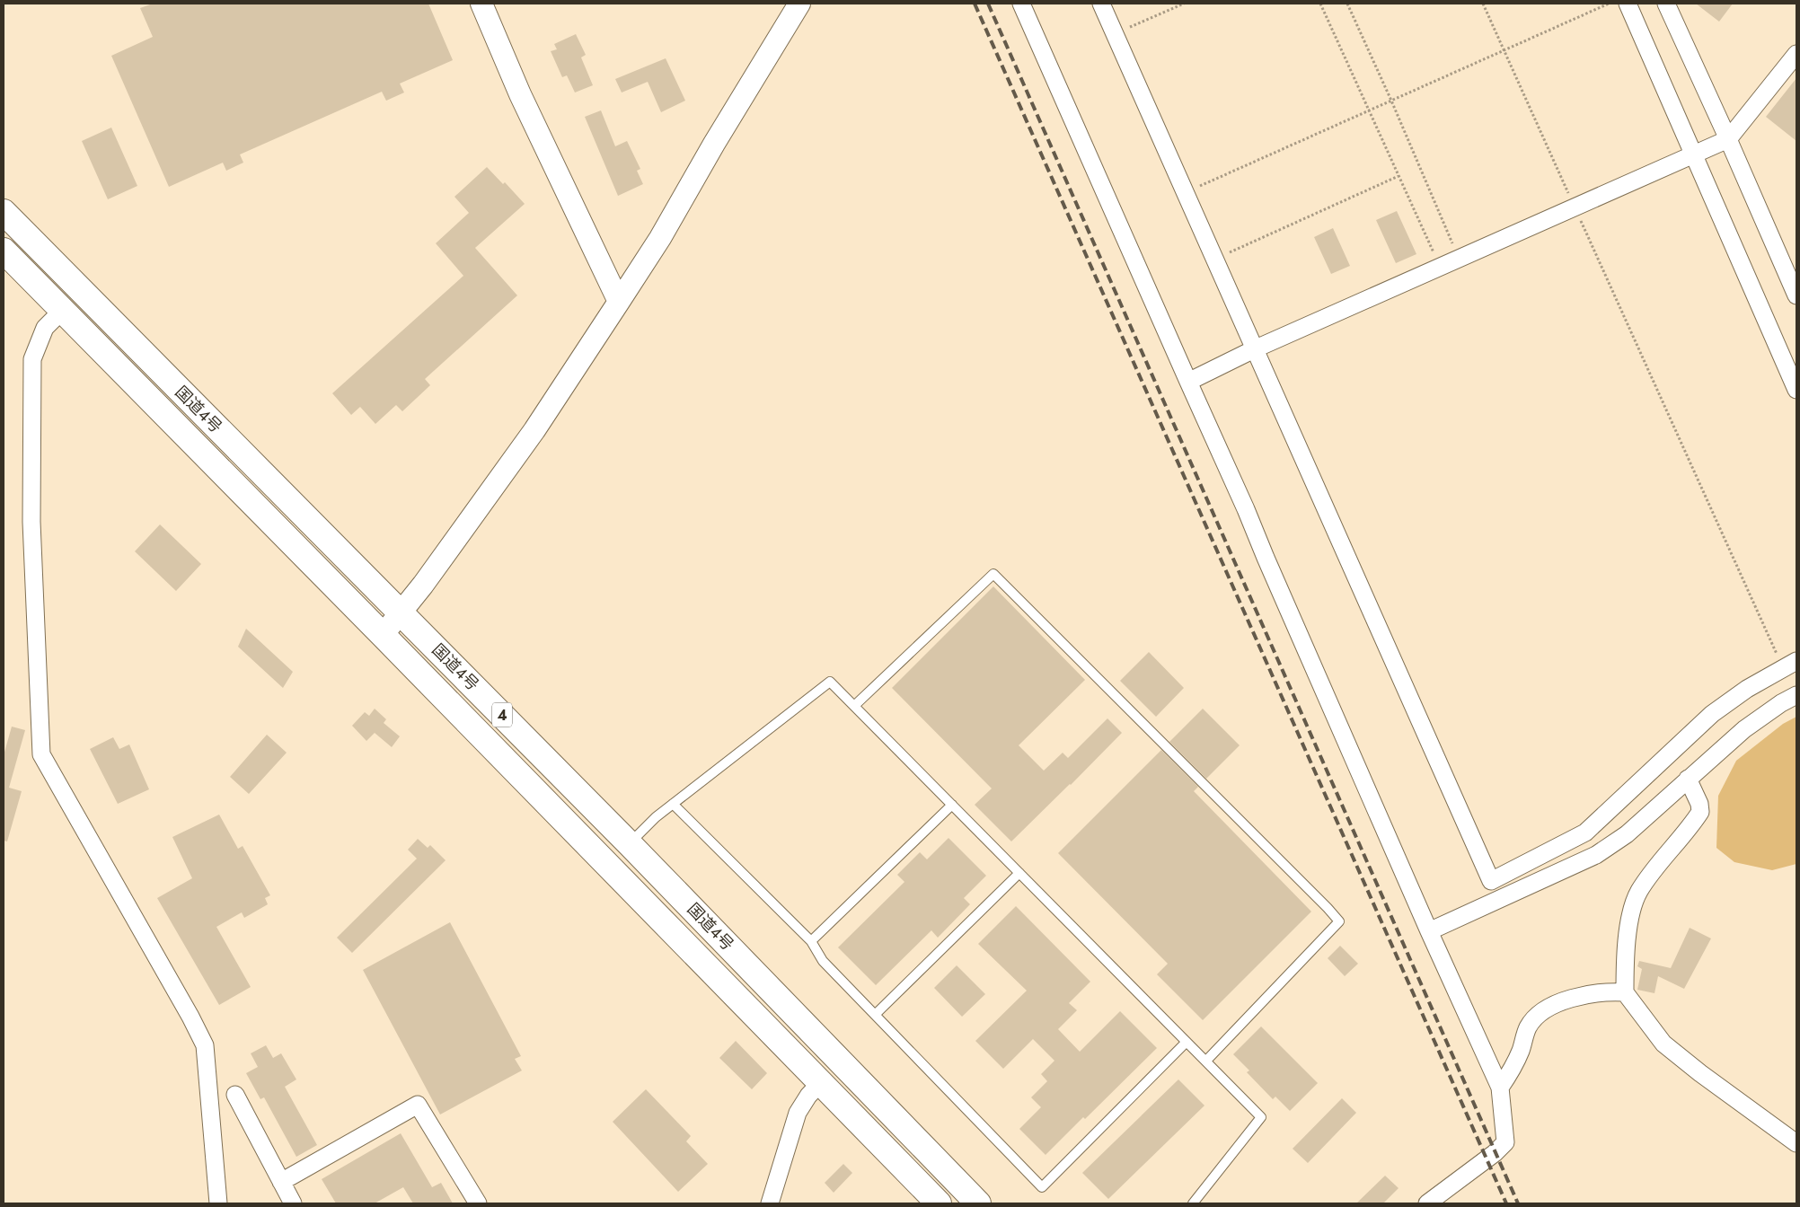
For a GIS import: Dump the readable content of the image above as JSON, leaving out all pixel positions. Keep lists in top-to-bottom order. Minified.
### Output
{"streets":{"highway":["国道4号","4"]}}
